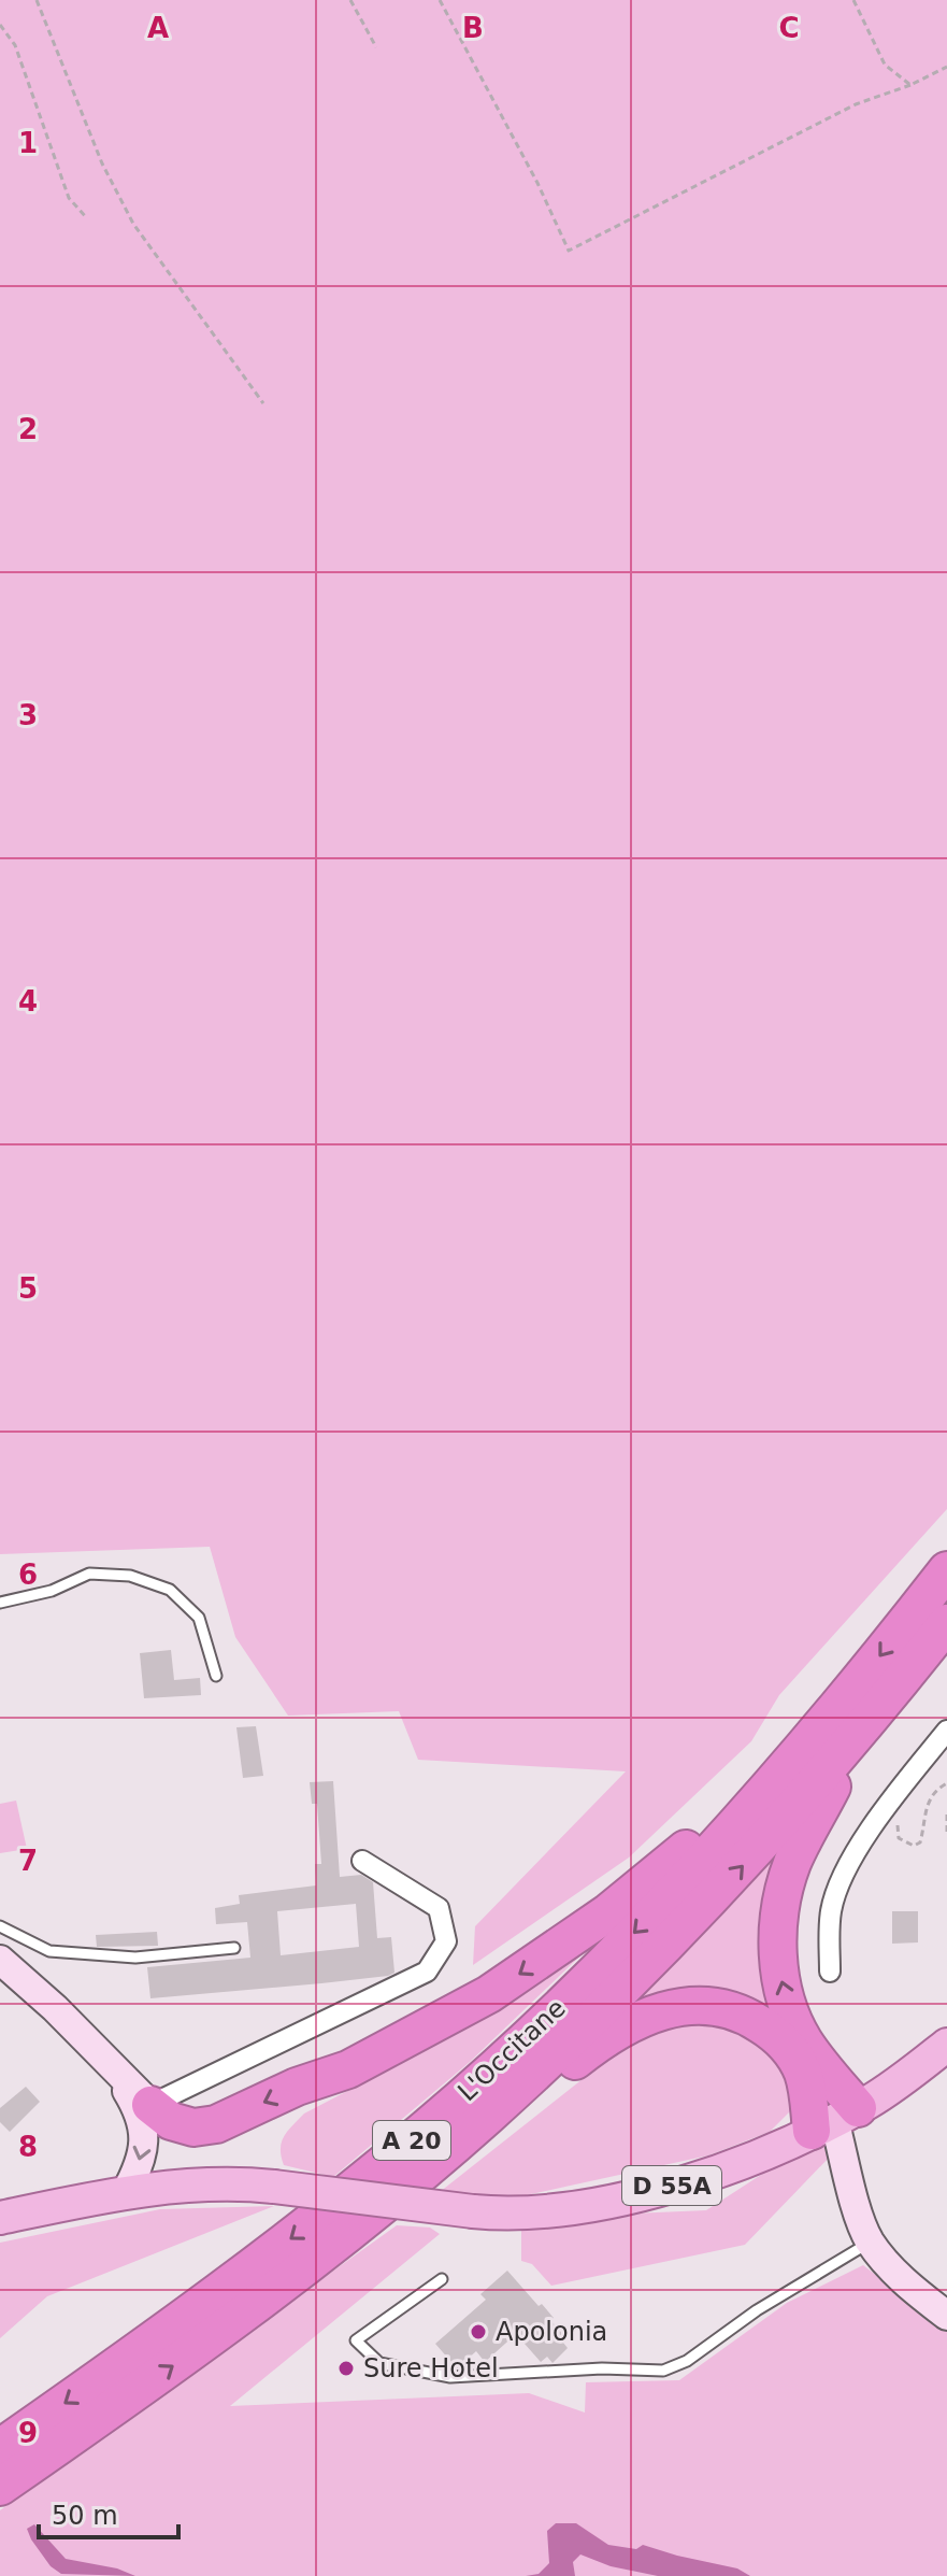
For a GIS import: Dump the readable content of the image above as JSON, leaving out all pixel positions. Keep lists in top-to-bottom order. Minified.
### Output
{"streets":{"highway":["L'Occitane","A 20"],"main road":["D 55A"]},"places":["Apolonia","Sure Hotel"],"scale_bar":"50 m","grid":{"columns":["A","B","C"],"rows":["1","2","3","4","5","6","7","8","9"]}}
